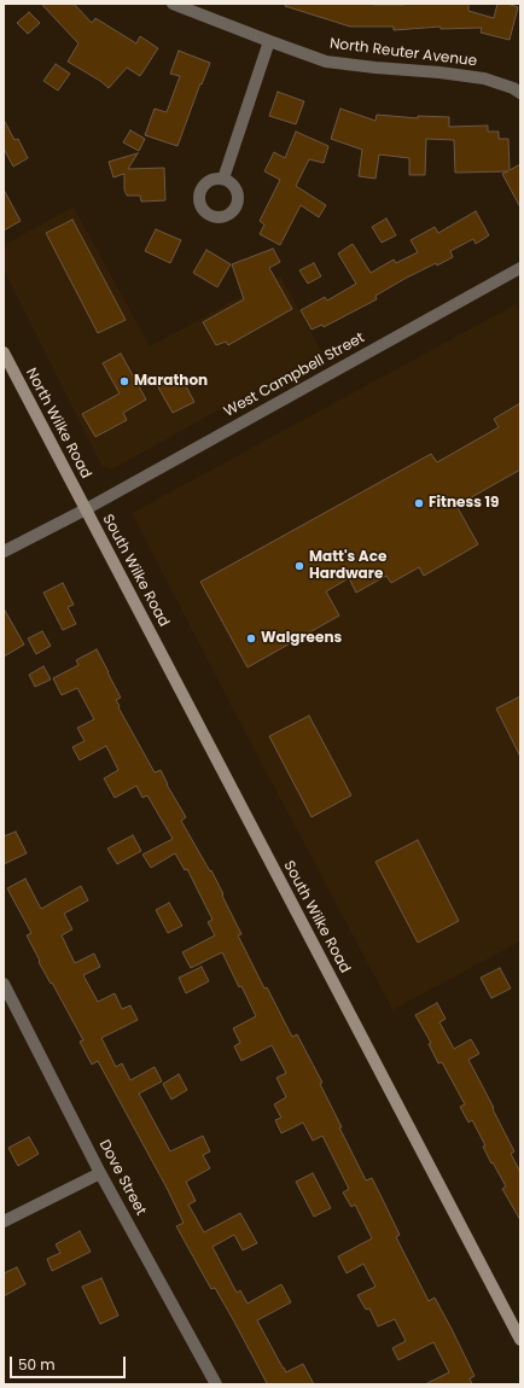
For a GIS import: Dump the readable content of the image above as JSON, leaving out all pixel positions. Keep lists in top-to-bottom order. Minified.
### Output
{"streets":{"main road":["North Wilke Road","South Wilke Road"],"street":["North Reuter Avenue","West Campbell Street","Dove Street"]},"crossings":[["West Campbell Street","North Wilke Road"],["West Campbell Street","South Wilke Road"],["North Wilke Road","South Wilke Road"]],"places":["Marathon","Fitness 19","Matt's Ace Hardware","Walgreens"],"scale_bar":"50 m"}
